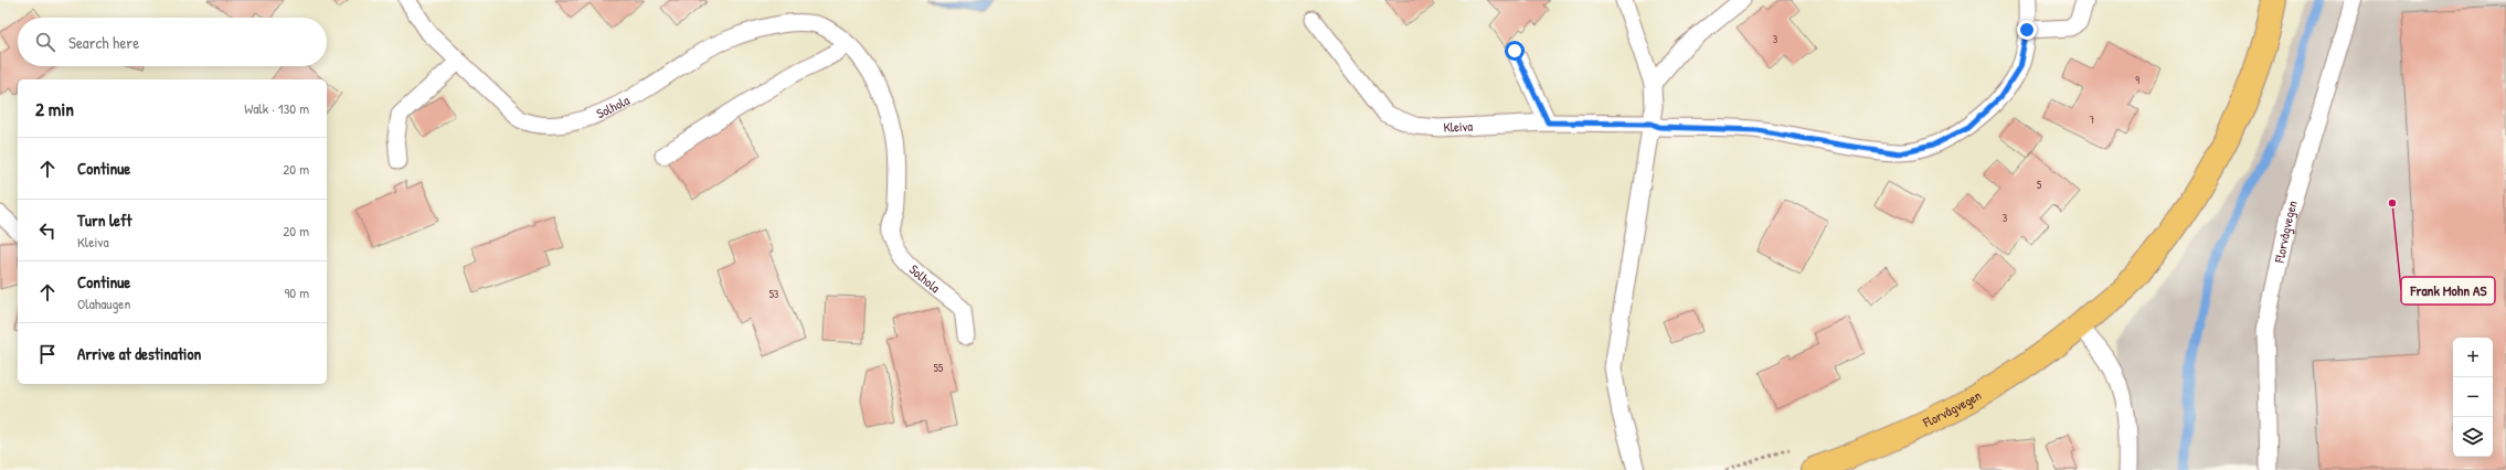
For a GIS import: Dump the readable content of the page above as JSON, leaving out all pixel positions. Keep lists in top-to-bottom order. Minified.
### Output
{"streets":{"main road":["Florvågvegen"],"lane":["Solhola","Kleiva"]},"places":["Frank Mohn AS"],"house_numbers":["3","9","7","5","3","53","55"],"page":{"search":"Search here","heading":["2 min","Walk · 130 m"],"list":[["Continue","20 m"],["Turn left","Kleiva","20 m"],["Continue","Olahaugen","90 m"],"Arrive at destination"],"map_buttons":["+","−"]}}
